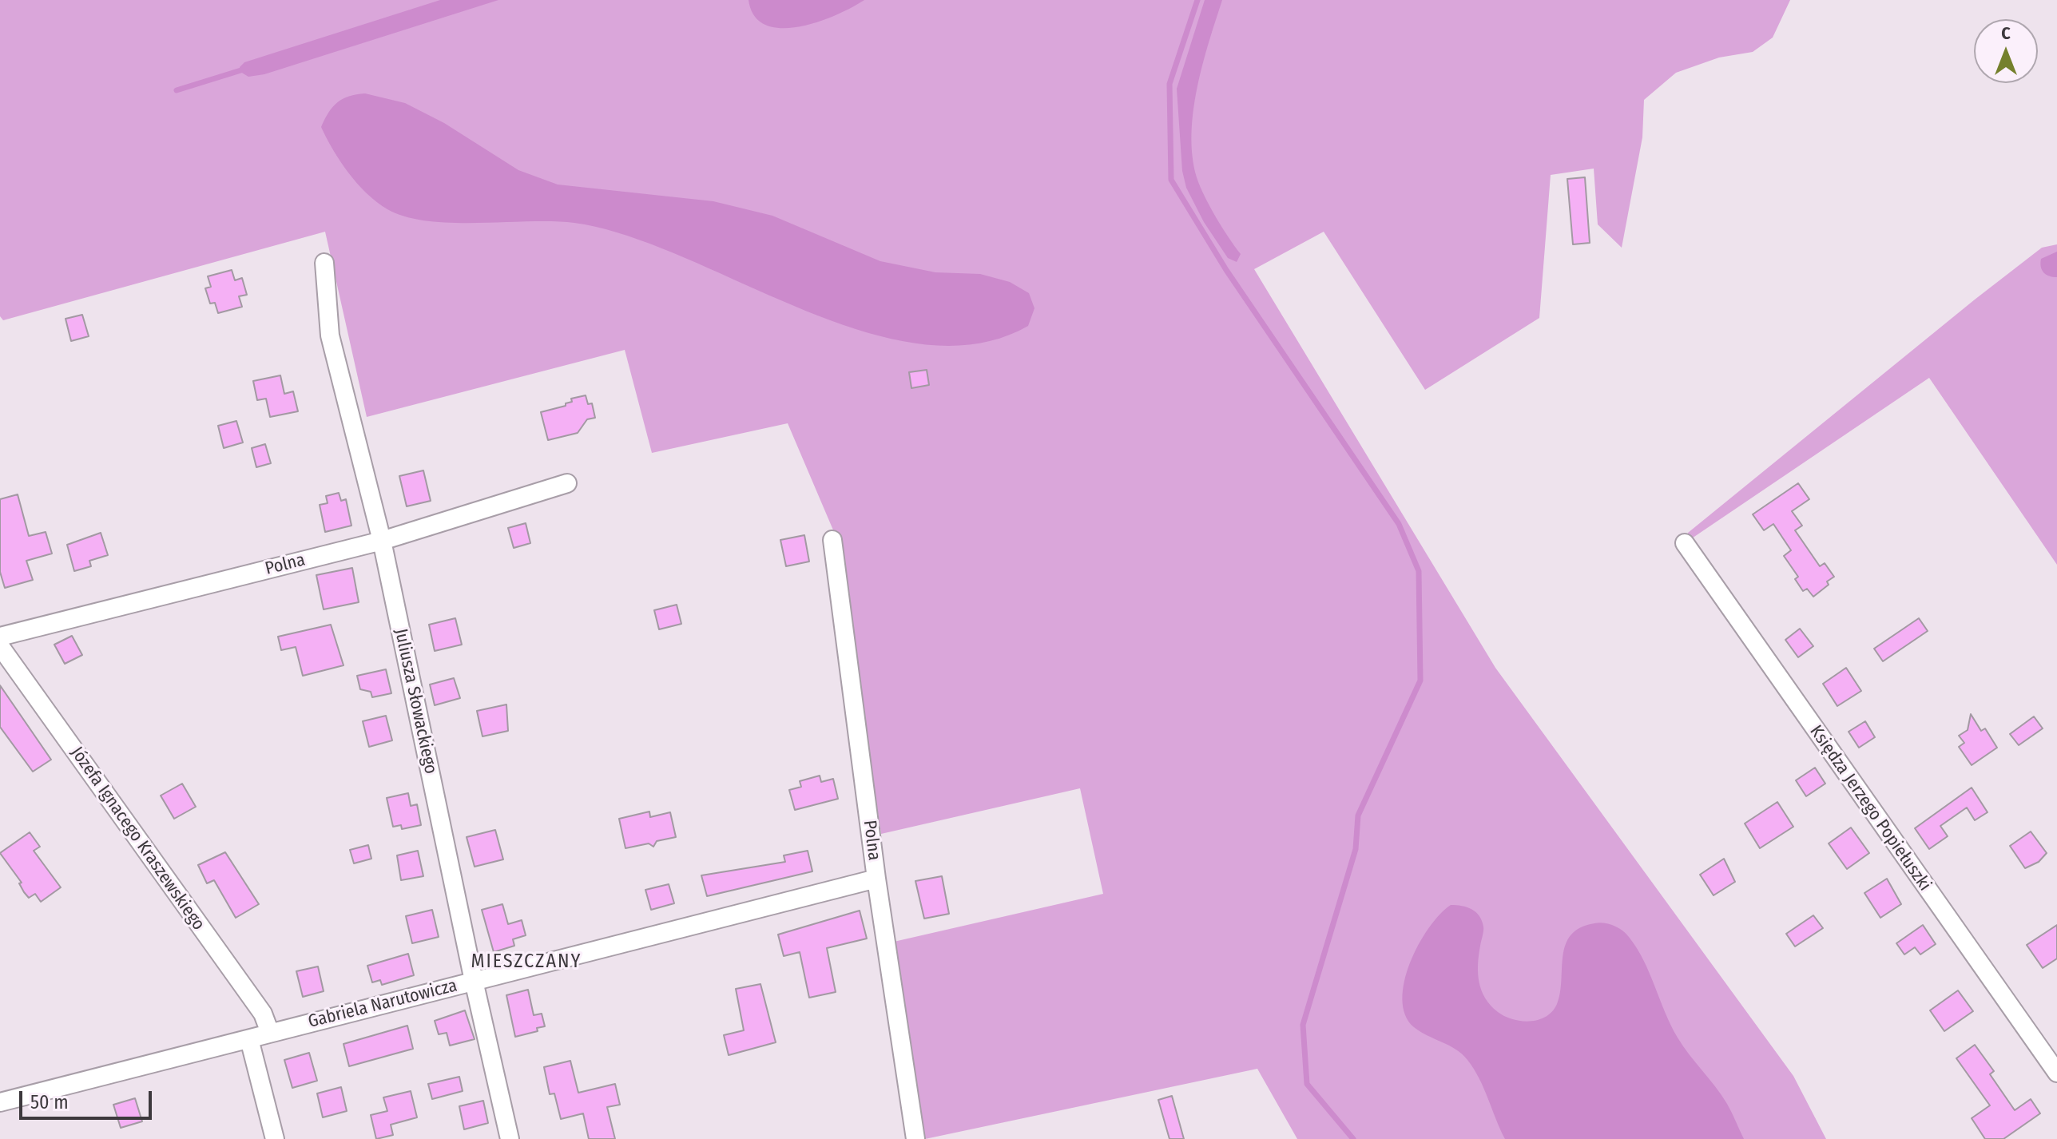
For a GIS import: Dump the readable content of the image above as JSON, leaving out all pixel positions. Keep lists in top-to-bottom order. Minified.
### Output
{"streets":{"street":["Polna","Juliusza Słowackiego","Księdza Jerzego Popiełuszki","Józefa Ignacego Kraszewskiego","Gabriela Narutowicza"]},"crossings":[["Polna","Juliusza Słowackiego"],["Polna","Gabriela Narutowicza"],["Juliusza Słowackiego","Gabriela Narutowicza"],["Józefa Ignacego Kraszewskiego","Gabriela Narutowicza"]],"districts":["MIESZCZANY"],"scale_bar":"50 m","north":"top"}
